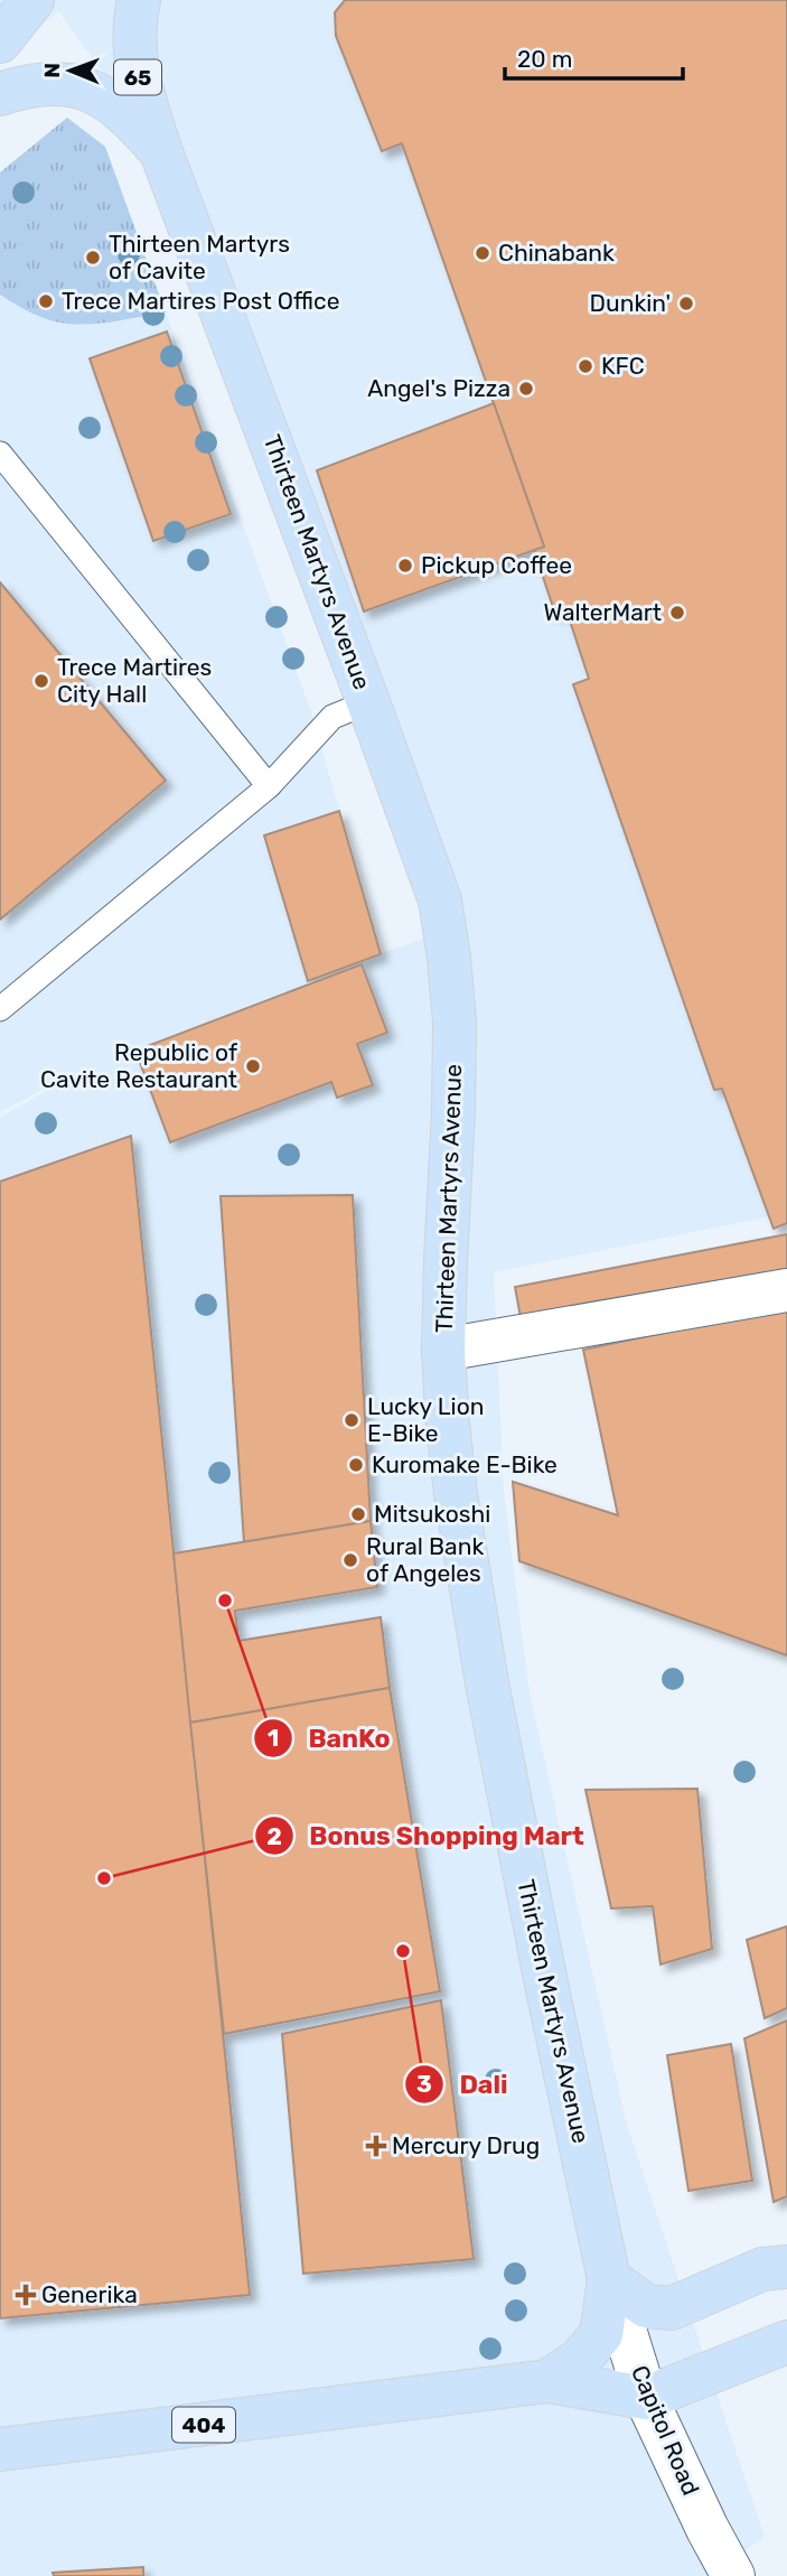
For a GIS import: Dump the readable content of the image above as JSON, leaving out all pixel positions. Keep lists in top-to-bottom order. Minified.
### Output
{"streets":{"main road":["65","Thirteen Martyrs Avenue","404"],"street":["Capitol Road"]},"crossings":[["65","Thirteen Martyrs Avenue"],["Thirteen Martyrs Avenue","404"],["Thirteen Martyrs Avenue","Capitol Road"],["404","Capitol Road"]],"places":{"other":["Chinabank","Thirteen Martyrs of Cavite","Trece Martires Post Office","Dunkin'","KFC","Angel's Pizza","Pickup Coffee","WalterMart","Trece Martires City Hall","Republic of Cavite Restaurant","Lucky Lion E-Bike","Kuromake E-Bike","Mitsukoshi","Rural Bank of Angeles","BanKo","Bonus Shopping Mart","Dali"],"health":["Mercury Drug","Generika"]},"scale_bar":"20 m","north":"left"}
